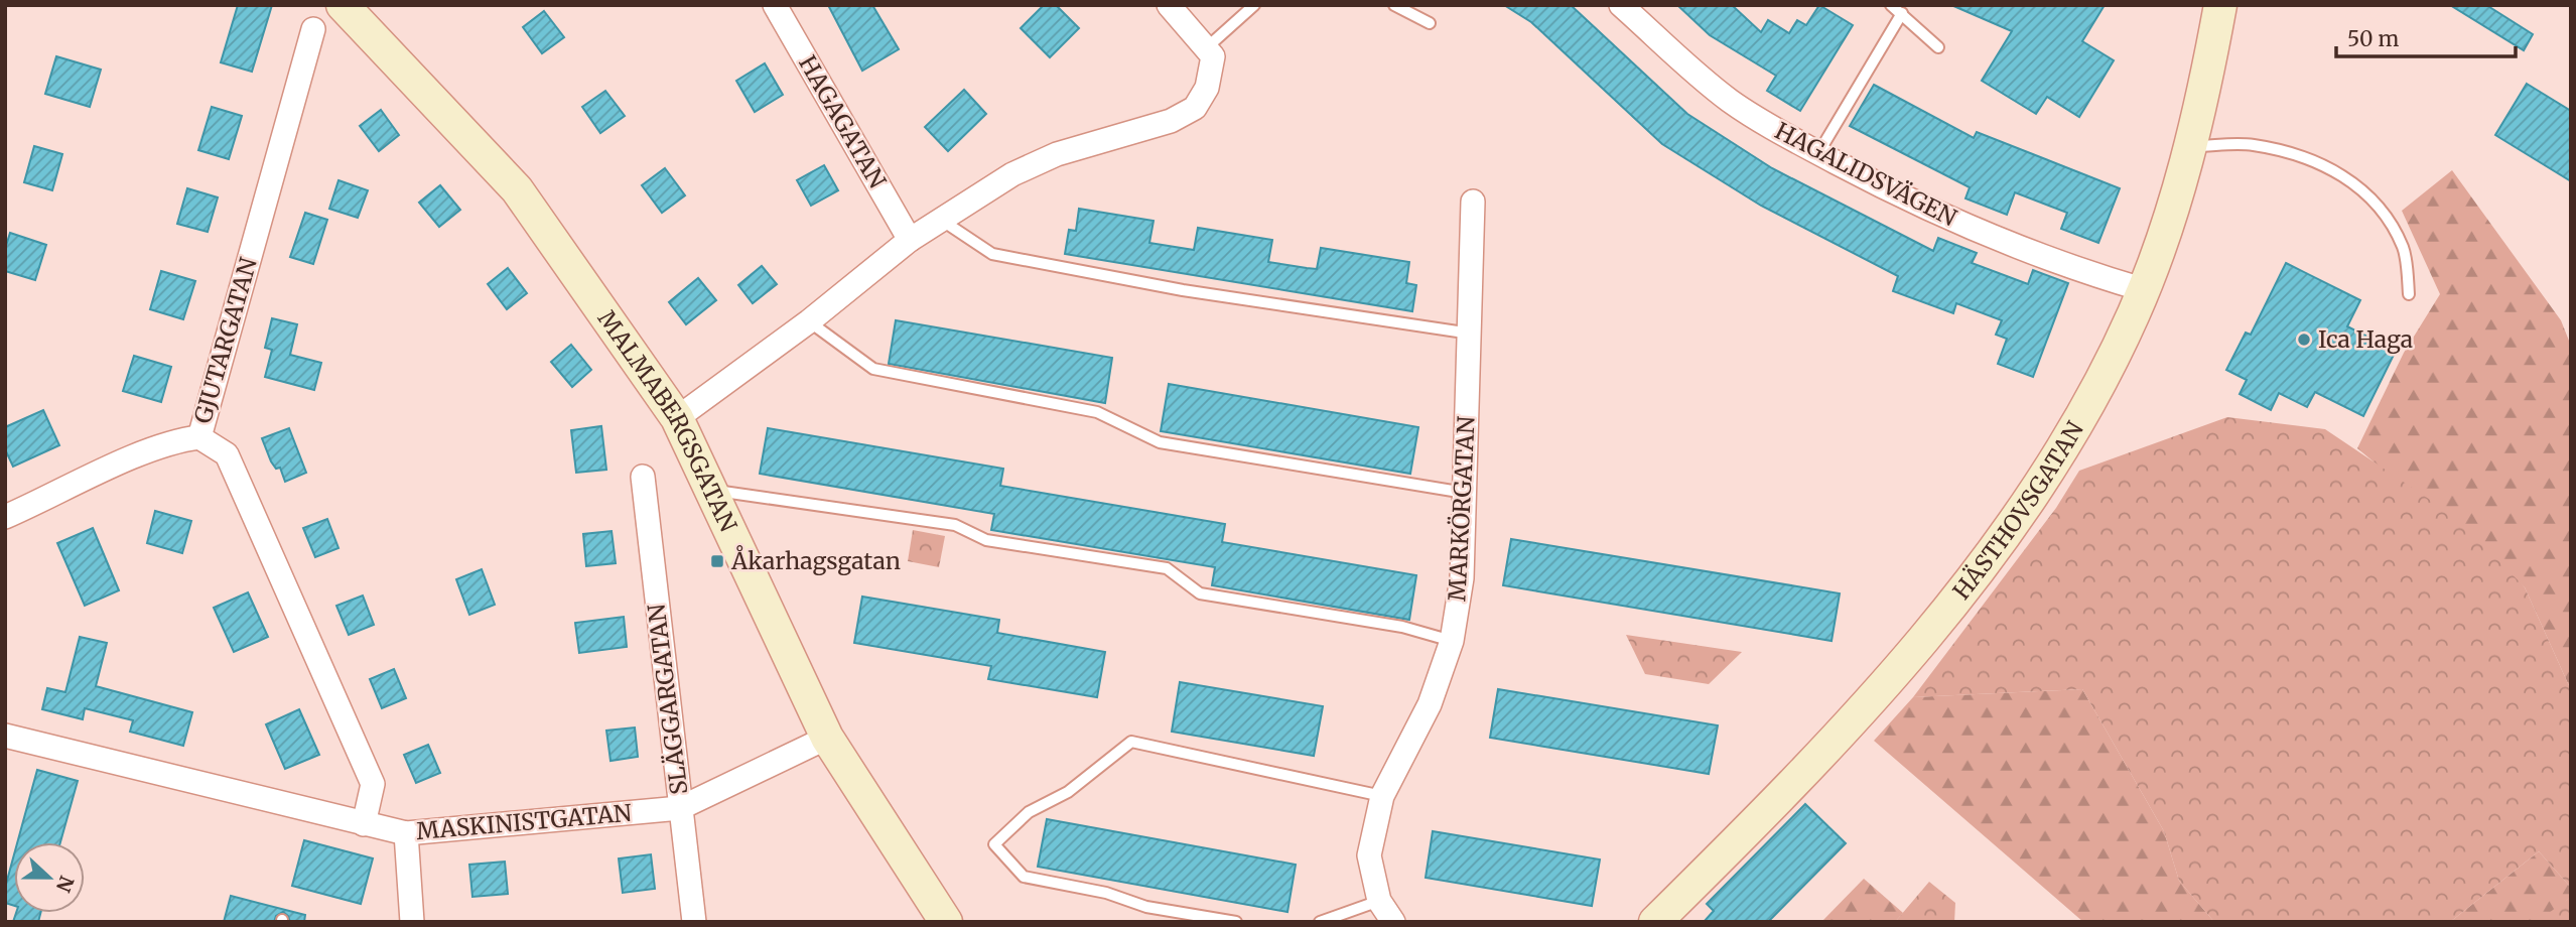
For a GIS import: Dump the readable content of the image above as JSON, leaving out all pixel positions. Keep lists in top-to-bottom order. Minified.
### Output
{"streets":{"main road":["MALMABERGSGATAN","HÄSTHOVSGATAN"],"street":["HAGAGATAN","HAGALIDSVÄGEN","GJUTARGATAN","MARKÖRGATAN","SLÄGGARGATAN","MASKINISTGATAN"]},"crossings":[["HAGALIDSVÄGEN","HÄSTHOVSGATAN"],["GJUTARGATAN","MASKINISTGATAN"],["MALMABERGSGATAN","MASKINISTGATAN"],["SLÄGGARGATAN","MASKINISTGATAN"]],"places":{"other":["Ica Haga"],"transit":["Åkarhagsgatan"]},"scale_bar":"50 m","north":"right"}
